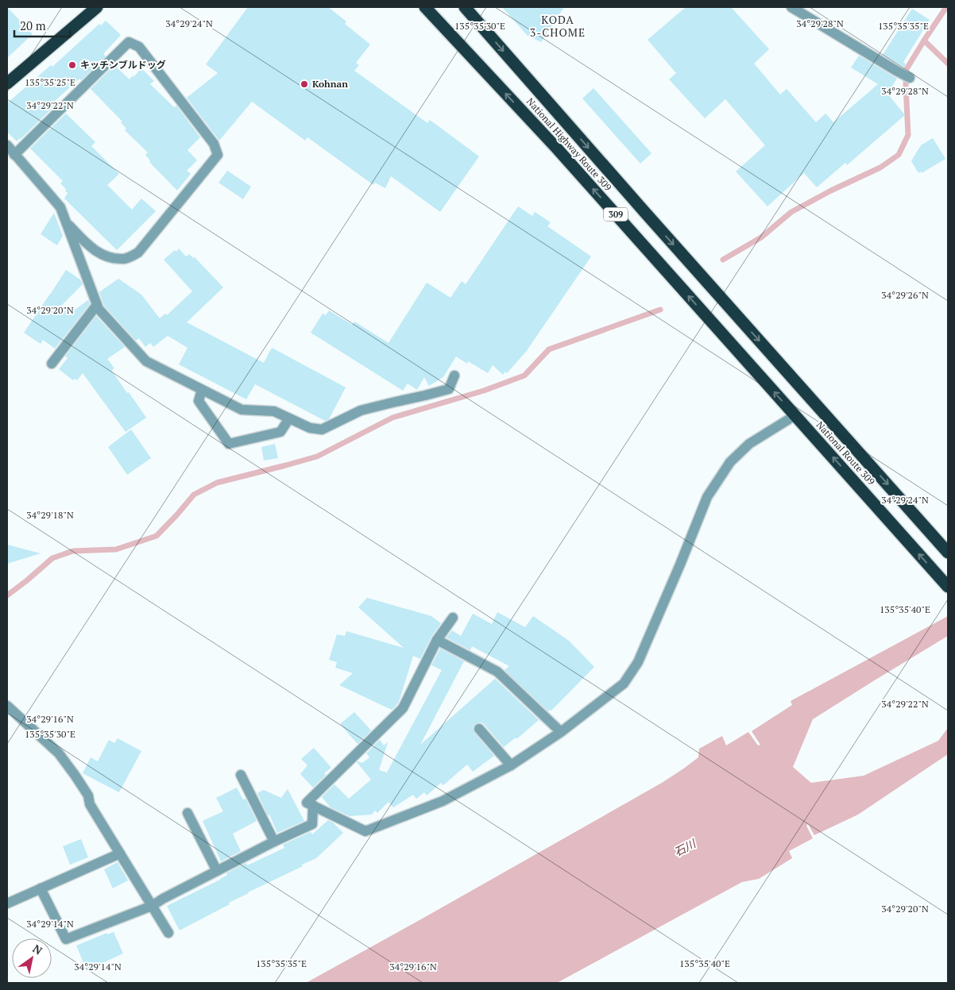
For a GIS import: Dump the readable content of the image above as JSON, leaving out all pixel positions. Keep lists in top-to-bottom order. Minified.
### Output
{"streets":{"highway":["National Highway Route 309","309","National Route 309"]},"crossings":[["National Highway Route 309","National Route 309"]],"districts":["KODA 3-CHOME"],"water":["石川"],"places":["キッチンブルドッグ","Kohnan"],"scale_bar":"20 m","north":"top right","coordinates":["34°29'28\"N","34°29'24\"N","135°35'30\"E","135°35'35\"E","135°35'25\"E","34°29'22\"N","34°29'26\"N","34°29'20\"N","34°29'18\"N","135°35'40\"E","34°29'16\"N","34°29'14\"N"]}
